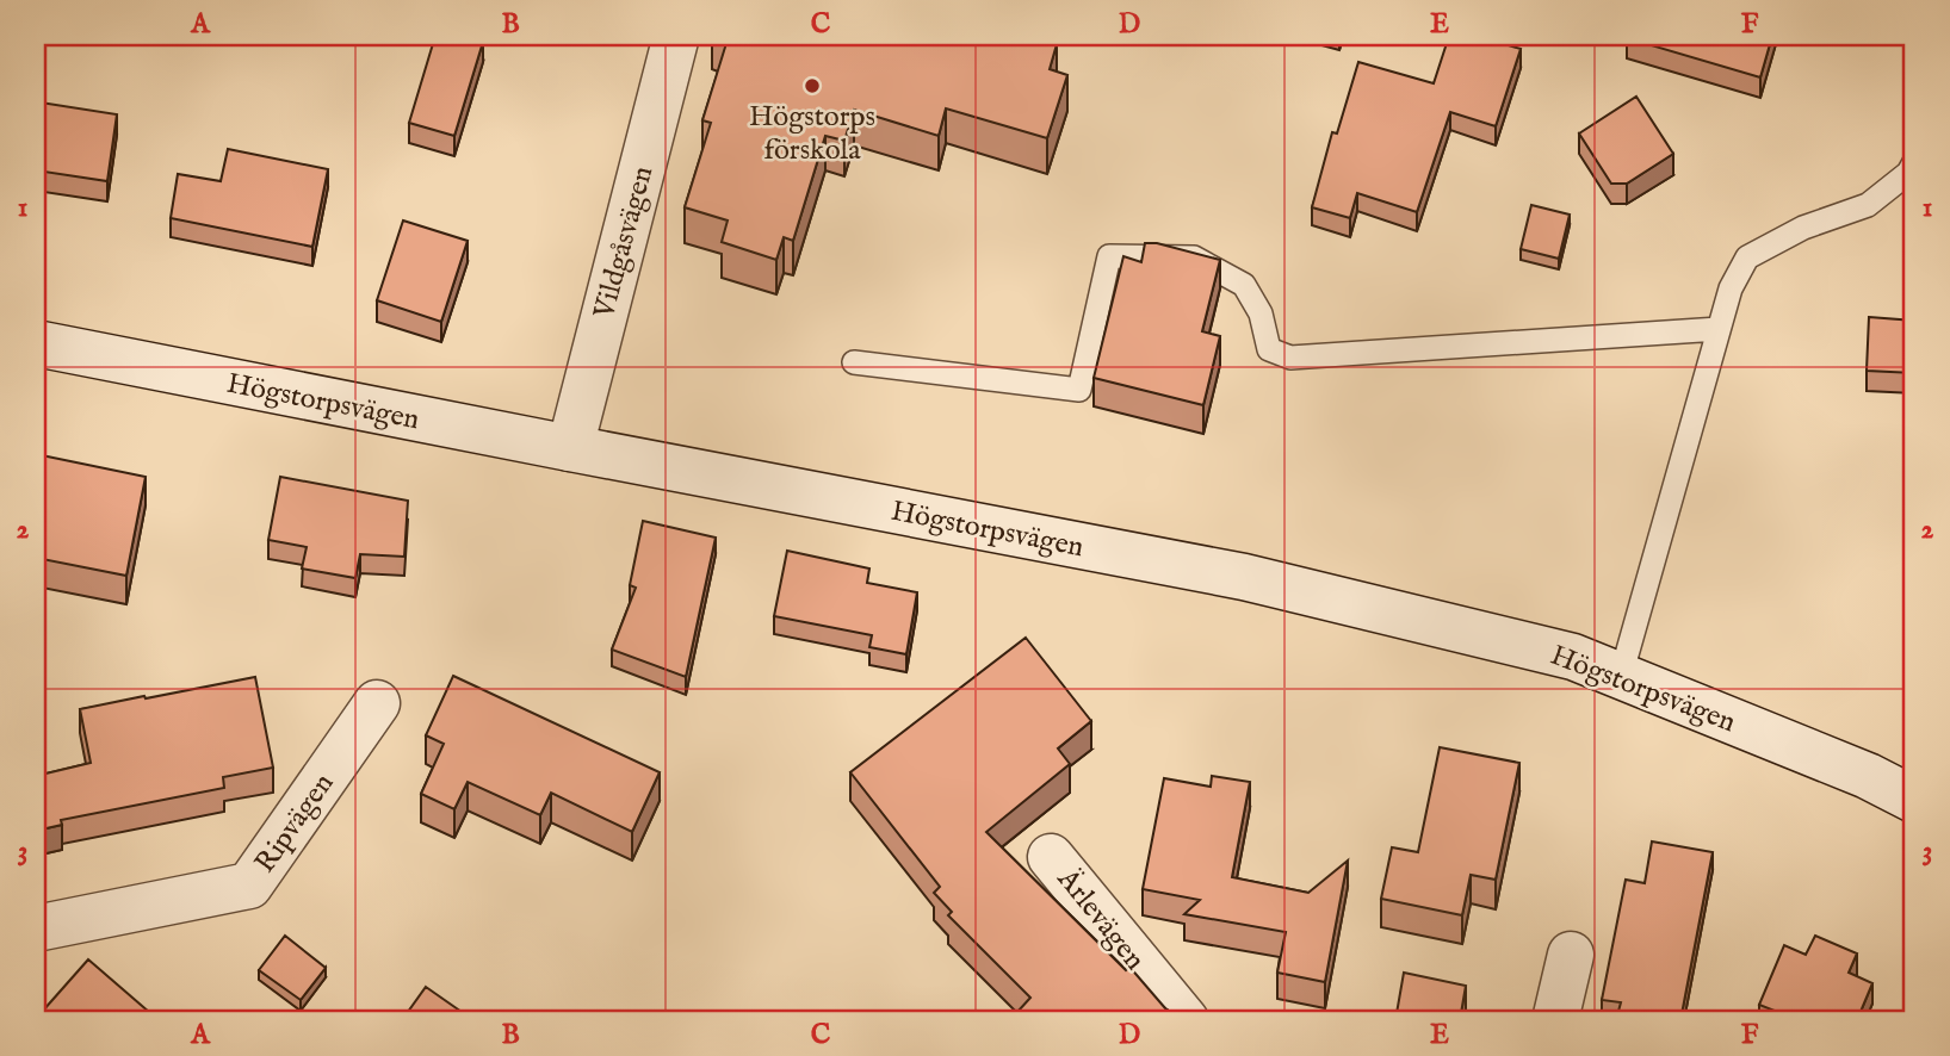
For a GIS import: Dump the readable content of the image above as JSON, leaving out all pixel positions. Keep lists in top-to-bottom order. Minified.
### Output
{"streets":{"street":["Vildgåsvägen","Högstorpsvägen","Ripvägen","Ärlevägen"]},"crossings":[["Vildgåsvägen","Högstorpsvägen"]],"places":["Högstorps förskola"],"grid":{"columns":["A","B","C","D","E","F"],"rows":["1","2","3"]}}
